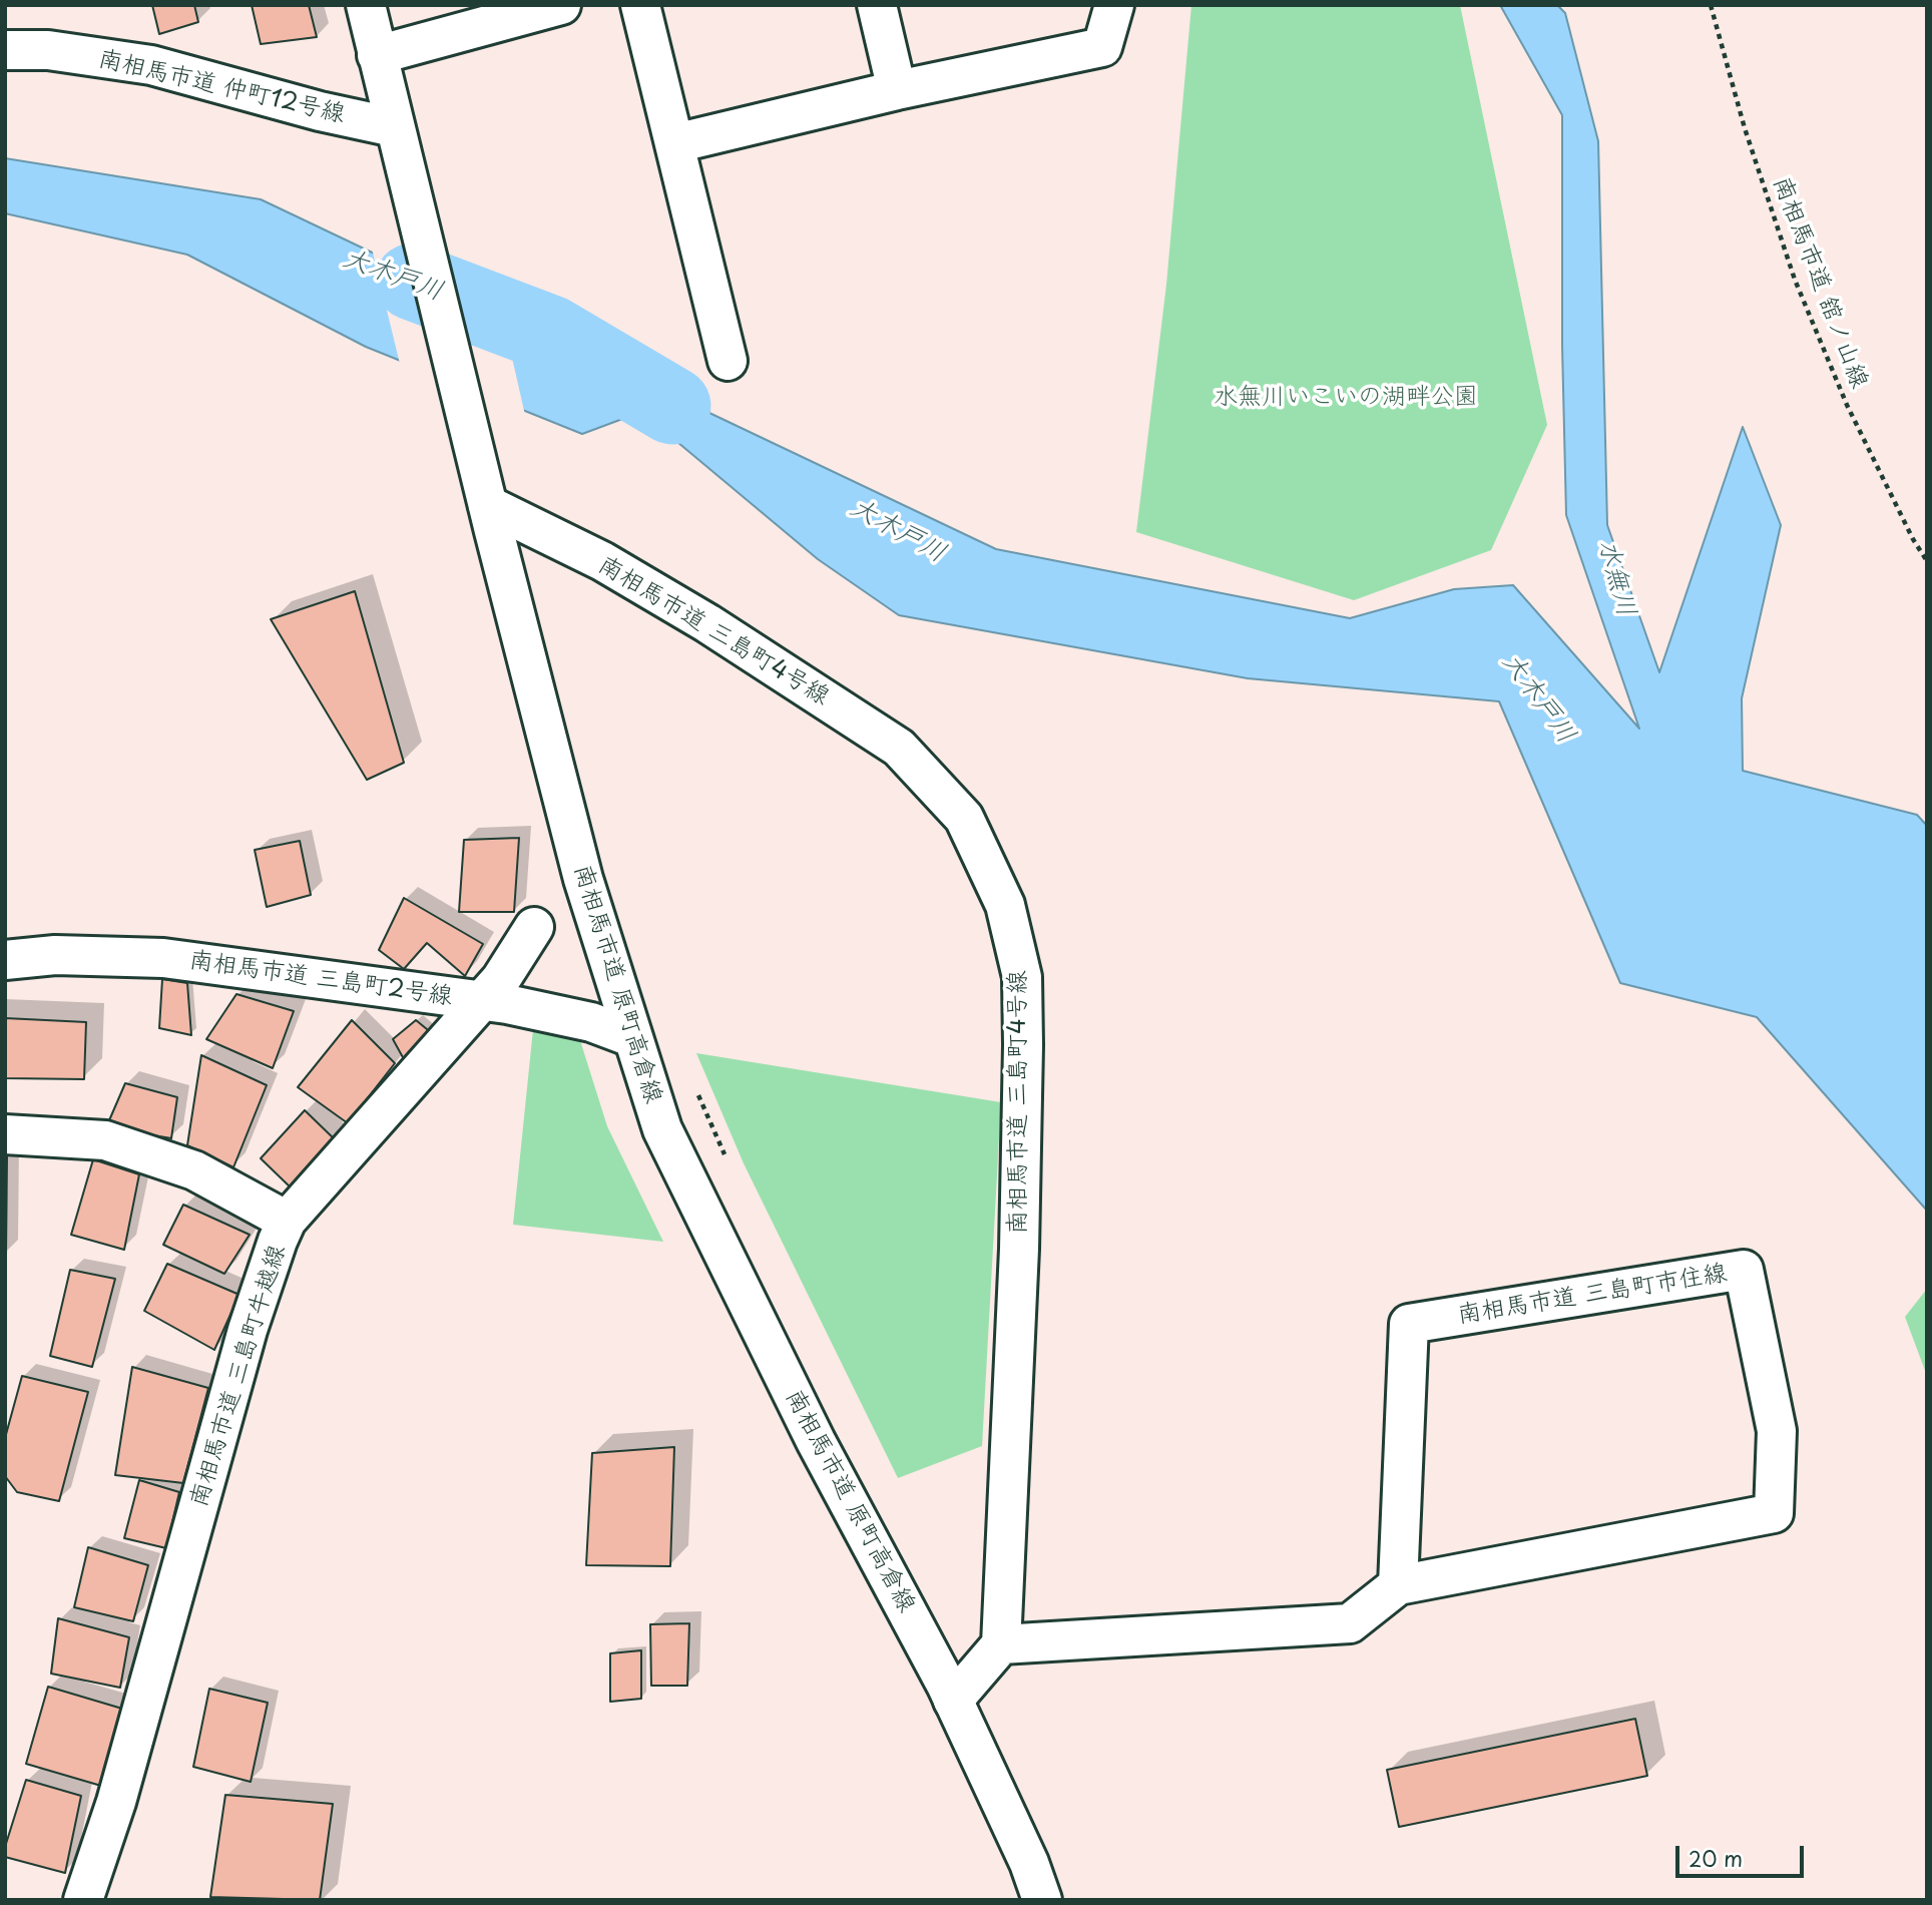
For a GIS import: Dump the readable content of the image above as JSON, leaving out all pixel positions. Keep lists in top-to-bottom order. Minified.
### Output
{"streets":{"street":["南相馬市道 仲町12号線","南相馬市道 三島町4号線","南相馬市道 三島町2号線","南相馬市道 原町高倉線","南相馬市道 三島町市住線","南相馬市道 三島町牛越線"],"path":["南相馬市道 舘ノ山線"]},"crossings":[["南相馬市道 仲町12号線","南相馬市道 原町高倉線"],["南相馬市道 三島町4号線","南相馬市道 原町高倉線"],["南相馬市道 三島町4号線","南相馬市道 三島町市住線"],["南相馬市道 三島町2号線","南相馬市道 原町高倉線"],["南相馬市道 三島町2号線","南相馬市道 三島町牛越線"]],"water":["大木戸川","水無川"],"parks":["水無川いこいの湖畔公園"],"scale_bar":"20 m"}
